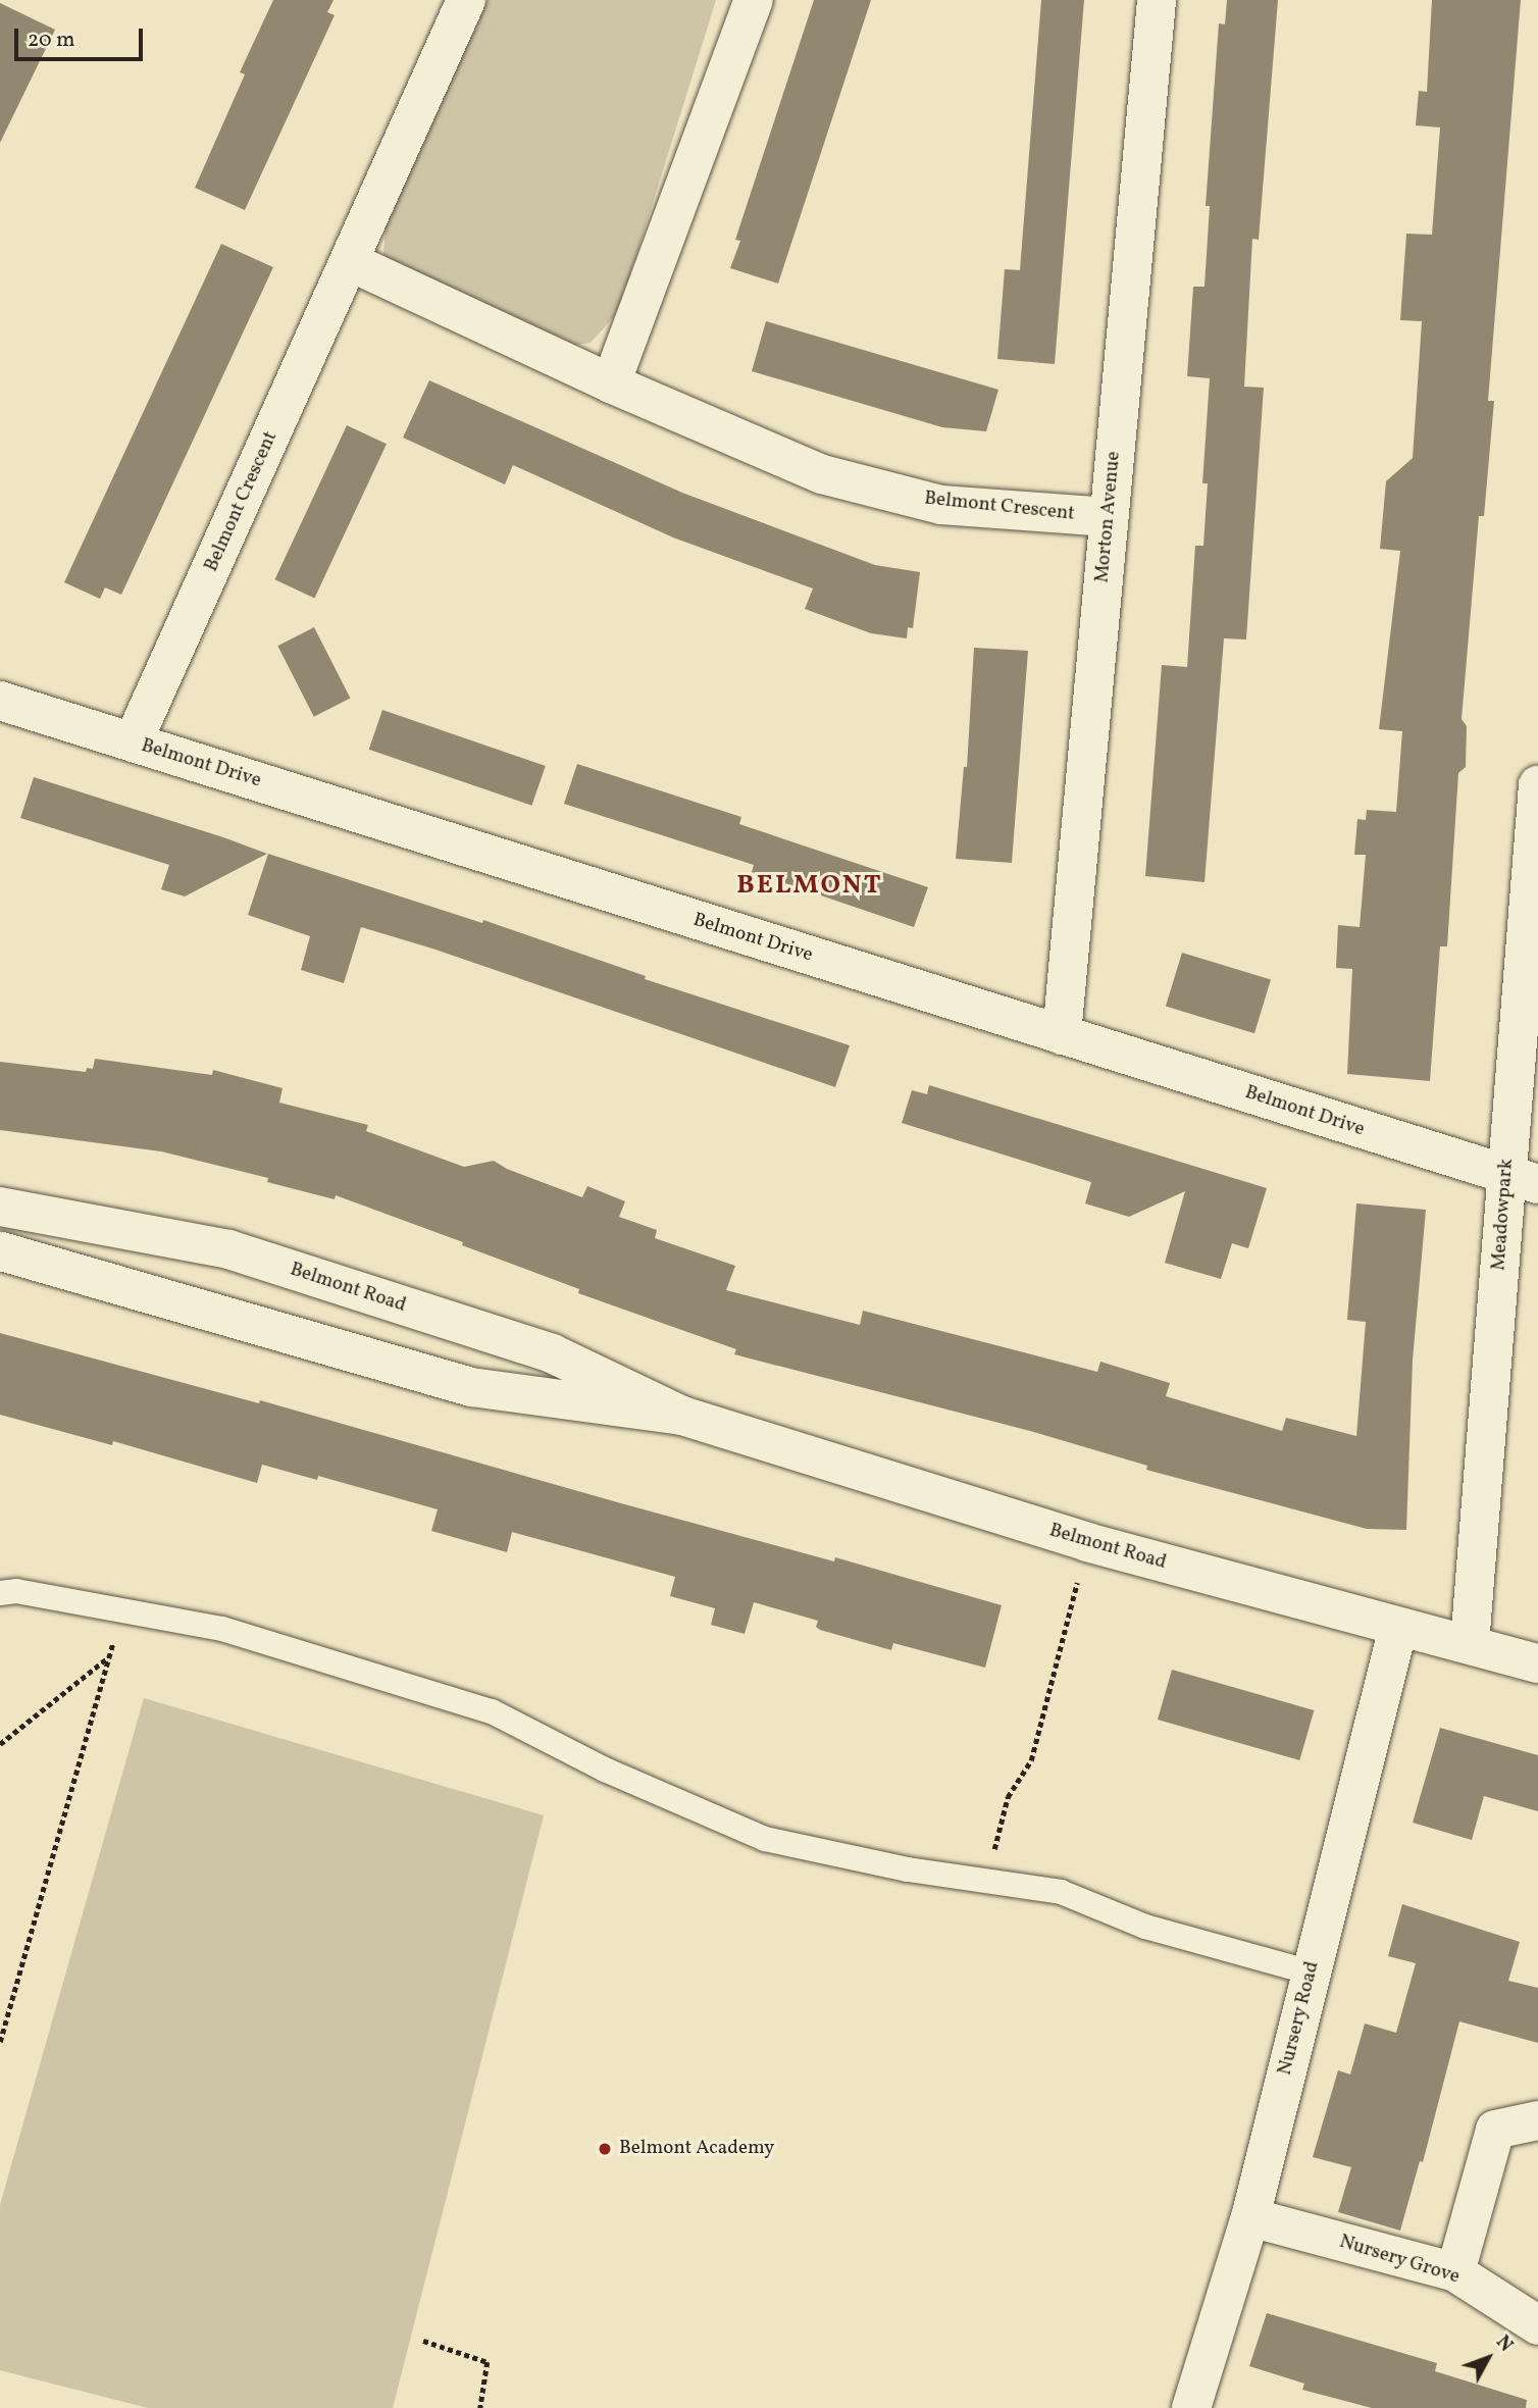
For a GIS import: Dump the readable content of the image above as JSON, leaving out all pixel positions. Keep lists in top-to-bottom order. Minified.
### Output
{"streets":{"street":["Belmont Crescent","Morton Avenue","Belmont Drive","Meadowpark","Belmont Road","Nursery Road","Nursery Grove"]},"crossings":[["Belmont Crescent","Morton Avenue"],["Belmont Crescent","Belmont Drive"],["Morton Avenue","Belmont Drive"],["Belmont Drive","Meadowpark"],["Meadowpark","Belmont Road"],["Belmont Road","Nursery Road"],["Nursery Road","Nursery Grove"]],"districts":["BELMONT"],"places":["Belmont Academy"],"scale_bar":"20 m","north":"top right"}
